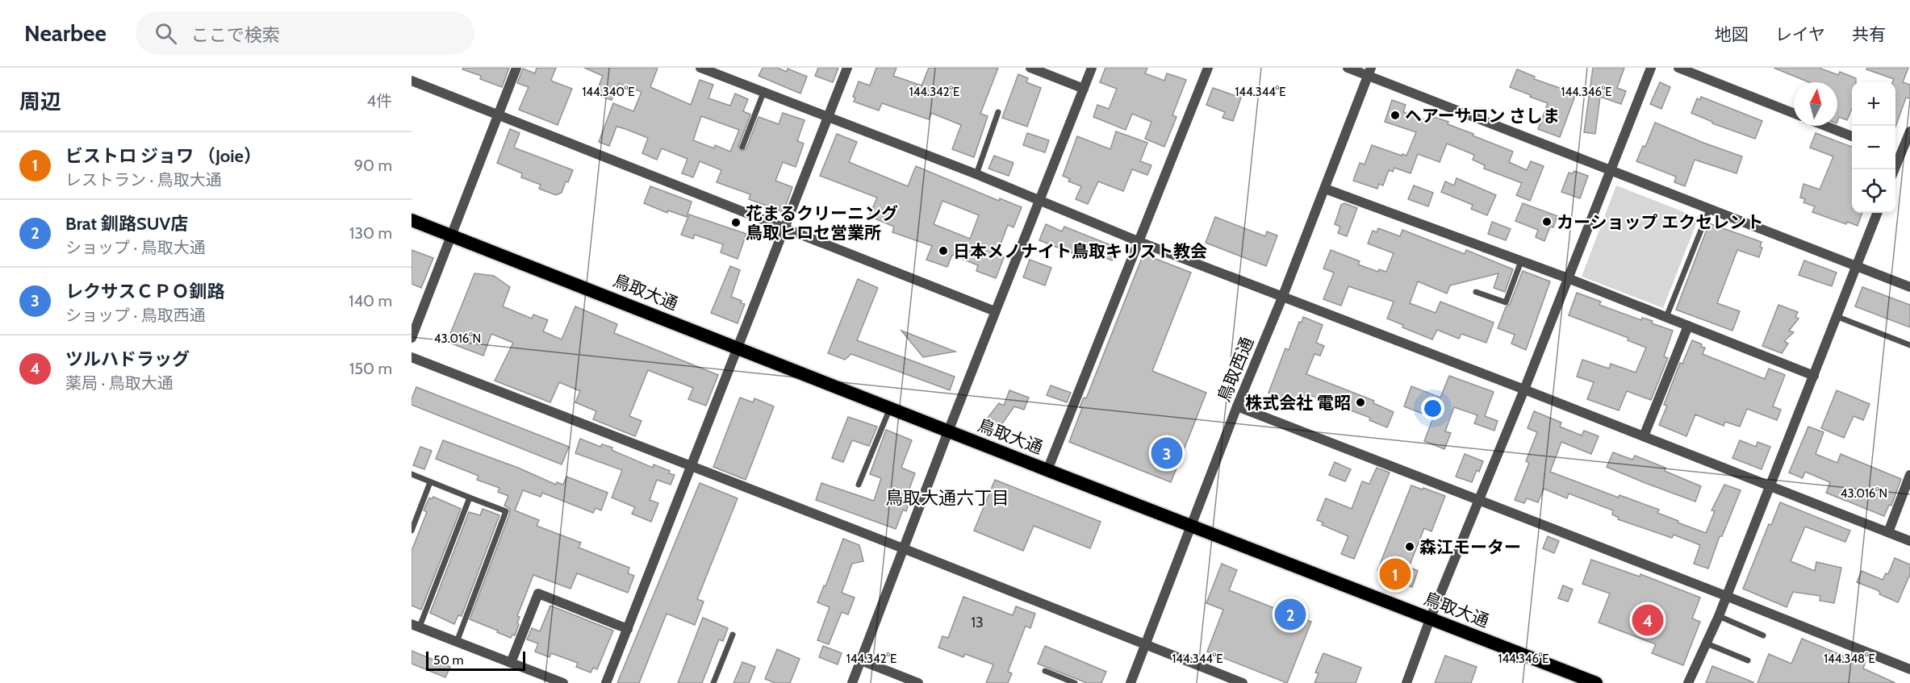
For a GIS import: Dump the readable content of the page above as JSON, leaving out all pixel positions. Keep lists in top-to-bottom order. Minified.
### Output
{"streets":{"highway":["鳥取大通"],"street":["鳥取西通"]},"crossings":[["鳥取大通","鳥取西通"]],"districts":["鳥取大通六丁目"],"places":["ヘアーサロン さしま","カーショップ エクセレント","花まるクリーニング 鳥取ヒロセ営業所","日本メノナイト鳥取キリスト教会","株式会社 電昭","森江モーター"],"house_numbers":["13"],"scale_bar":"50 m","north":"top","page":{"header":"Nearbee","search":"ここで検索","nav":["地図","レイヤ","共有"],"heading":["周辺","4件"],"map_buttons":["+","−"],"list":[{"mark":"1","name":"ビストロ ジョワ （Joie）","note":"レストラン · 鳥取大通","value":"90 m"},{"mark":"2","name":"Brat 釧路SUV店","note":"ショップ · 鳥取大通","value":"130 m"},{"mark":"3","name":"レクサスＣＰＯ釧路","note":"ショップ · 鳥取西通","value":"140 m"},{"mark":"4","name":"ツルハドラッグ","note":"薬局 · 鳥取大通","value":"150 m"}],"pins":["3","1","2","4"],"scale":"50 m"},"coordinates":["144.340°E","144.342°E","144.344°E","144.346°E","43.016°N","144.348°E"]}
